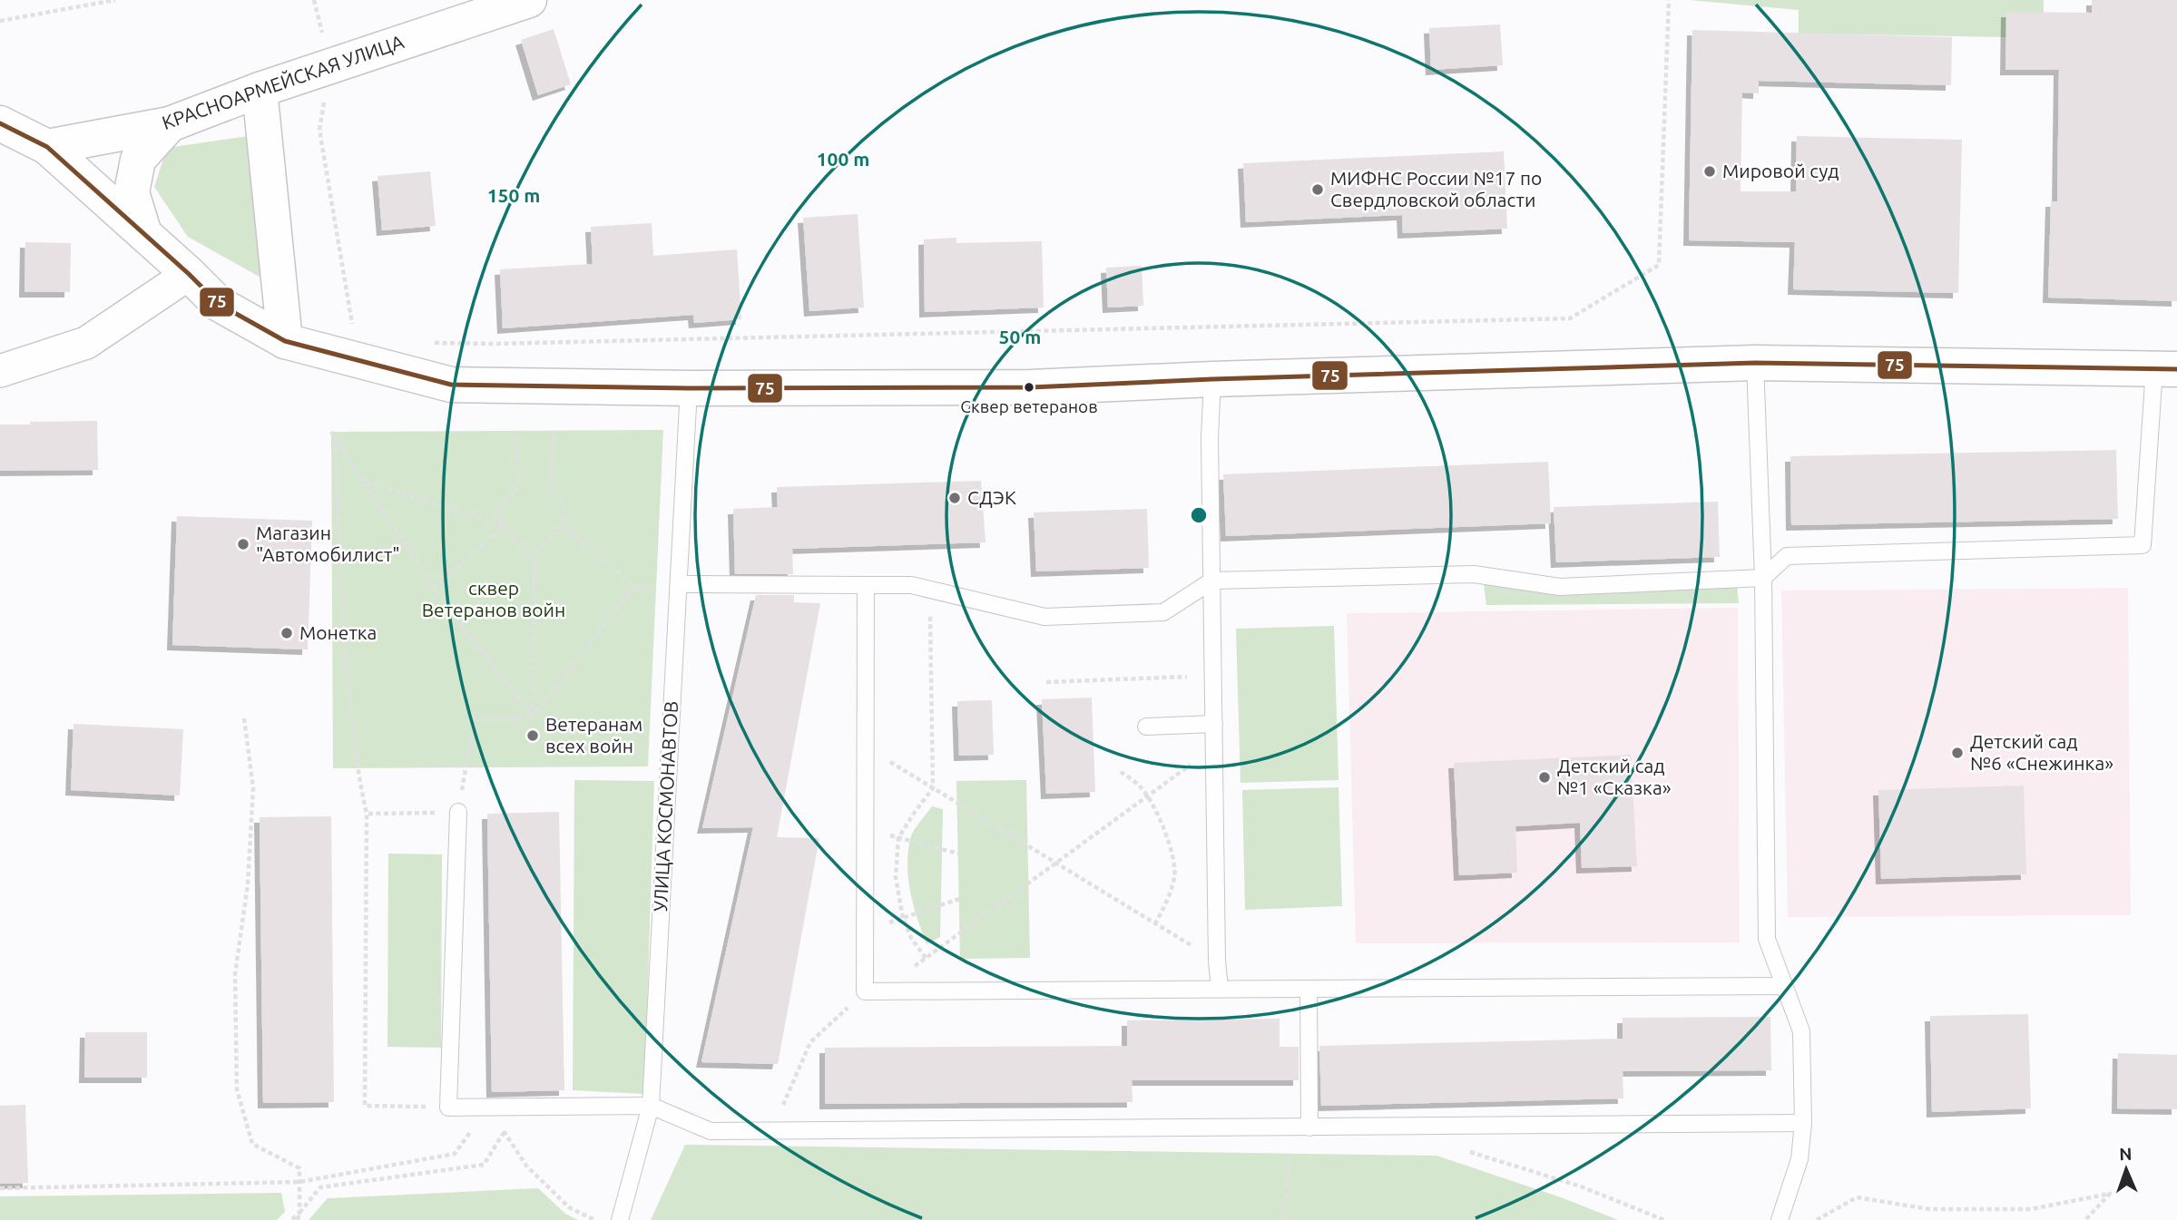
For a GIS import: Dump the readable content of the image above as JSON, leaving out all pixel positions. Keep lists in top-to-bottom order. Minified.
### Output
{"streets":{"main road":["КРАСНОАРМЕЙСКАЯ УЛИЦА"],"lane":["УЛИЦА КОСМОНАВТОВ"]},"parks":["сквер Ветеранов войн"],"places":["Мировой суд","МИФНС России №17 по Свердловской области","Сквер ветеранов","СДЭК","Магазин \"Автомобилист\"","Монетка","Ветеранам всех войн","Детский сад №6 «Снежинка»","Детский сад №1 «Сказка»"],"lines":["transit line 75"],"north":"top","rings":["100 m","150 m","50 m"]}
